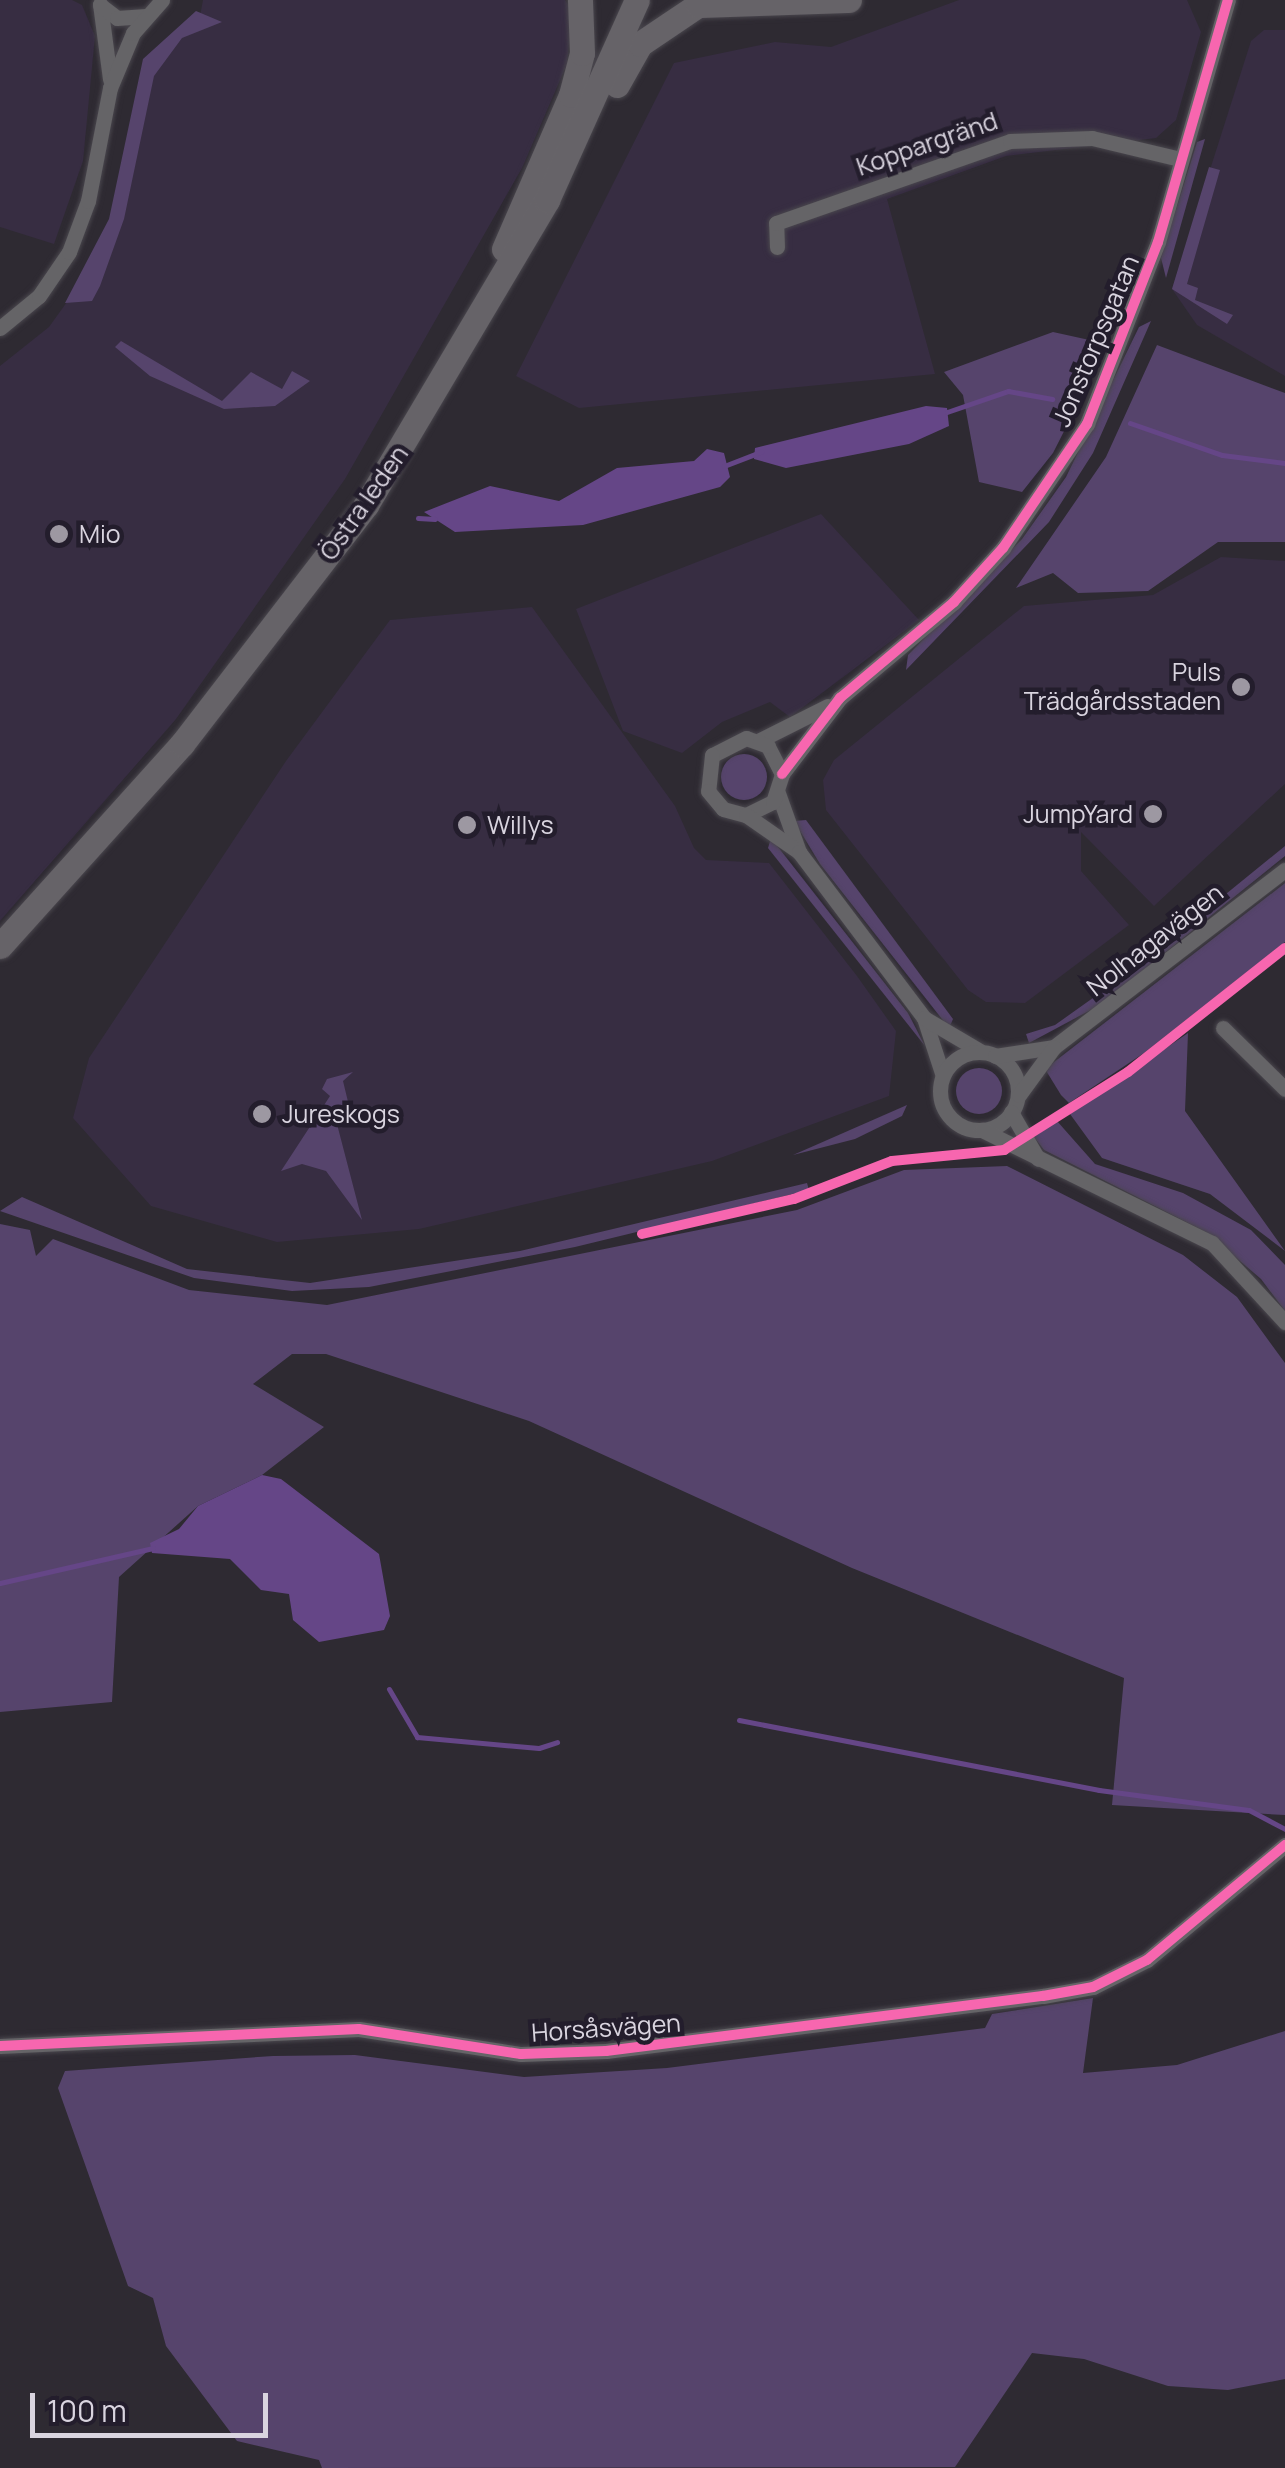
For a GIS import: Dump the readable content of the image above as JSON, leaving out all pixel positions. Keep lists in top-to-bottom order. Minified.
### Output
{"streets":{"highway":["Östra leden"],"street":["Koppargränd","Jonstorpsgatan","Nolhagavägen","Horsåsvägen"]},"crossings":[["Koppargränd","Jonstorpsgatan"],["Jonstorpsgatan","Nolhagavägen"]],"places":["Mio","Puls Trädgårdsstaden","JumpYard","Willys","Jureskogs"],"scale_bar":"100 m"}
